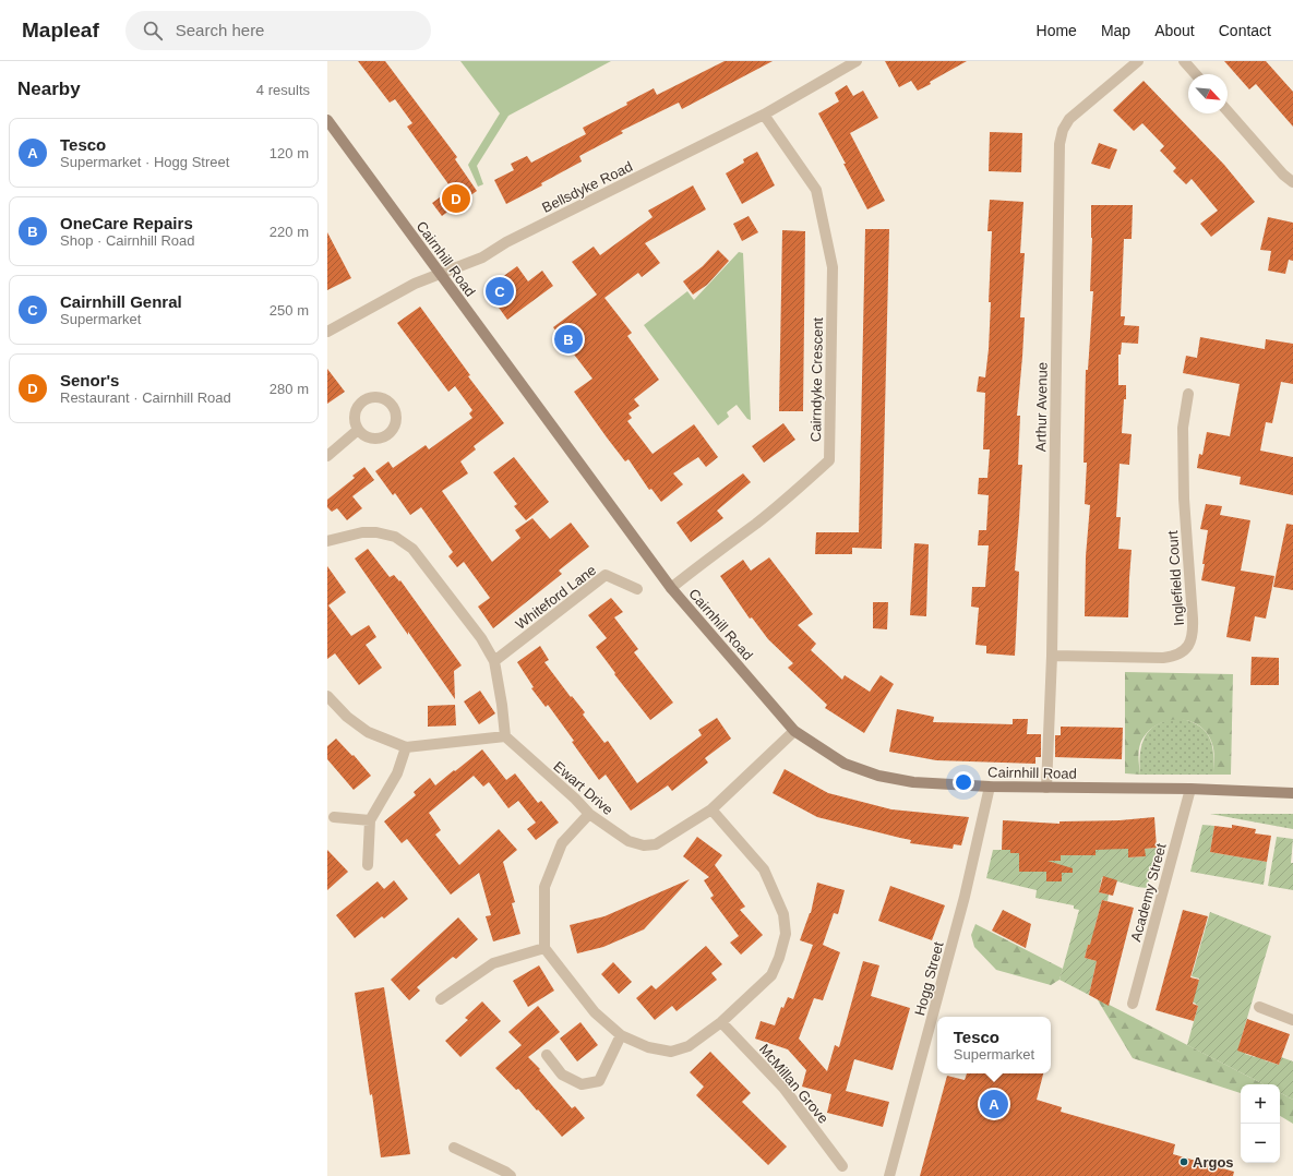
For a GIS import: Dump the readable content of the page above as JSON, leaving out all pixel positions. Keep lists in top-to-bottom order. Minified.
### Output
{"streets":{"main road":["Cairnhill Road"],"street":["Bellsdyke Road","Cairndyke Crescent","Arthur Avenue","Inglefield Court","Whiteford Lane","Ewart Drive","Academy Street","Hogg Street","McMillan Grove"]},"crossings":[["Bellsdyke Road","Cairnhill Road"],["Bellsdyke Road","Cairndyke Crescent"],["Cairnhill Road","Cairndyke Crescent"],["Cairnhill Road","Arthur Avenue"],["Cairnhill Road","Ewart Drive"],["Cairnhill Road","Academy Street"],["Cairnhill Road","Hogg Street"],["Arthur Avenue","Inglefield Court"]],"places":["Argos"],"north":"bottom right","page":{"header":"Mapleaf","search":"Search here","nav":["Home","Map","About","Contact"],"heading":["Nearby","4 results"],"list":[{"mark":"A","name":"Tesco","note":"Supermarket · Hogg Street","value":"120 m"},{"mark":"B","name":"OneCare Repairs","note":"Shop · Cairnhill Road","value":"220 m"},{"mark":"C","name":"Cairnhill Genral","note":"Supermarket","value":"250 m"},{"mark":"D","name":"Senor's","note":"Restaurant · Cairnhill Road","value":"280 m"}],"pins":["D","C","B","A"],"popup":["Tesco","Supermarket"],"map_buttons":["+","−"]}}
